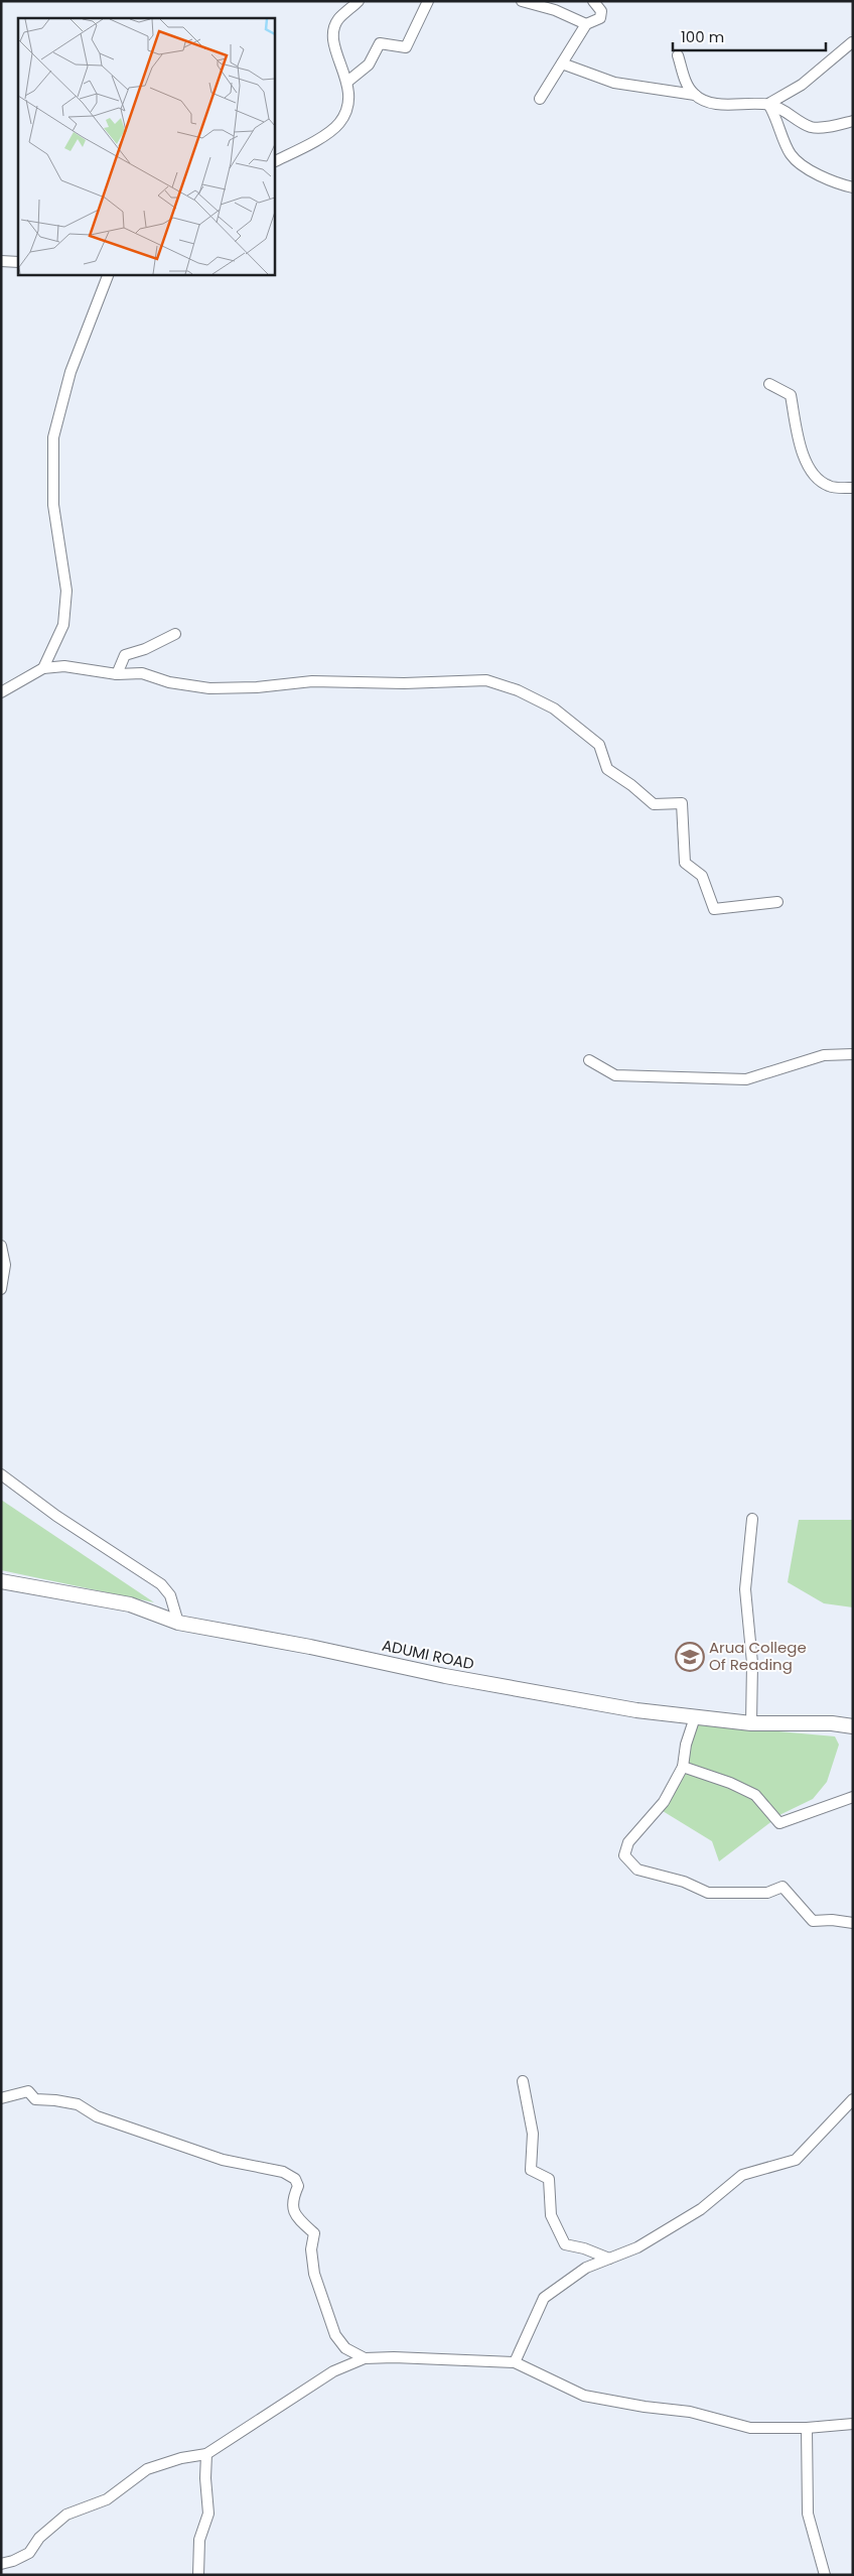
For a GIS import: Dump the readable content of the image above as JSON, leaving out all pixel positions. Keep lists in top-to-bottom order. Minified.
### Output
{"streets":{"main road":["ADUMI ROAD"]},"places":{"school or university":["Arua College Of Reading"]},"scale_bar":"100 m"}
